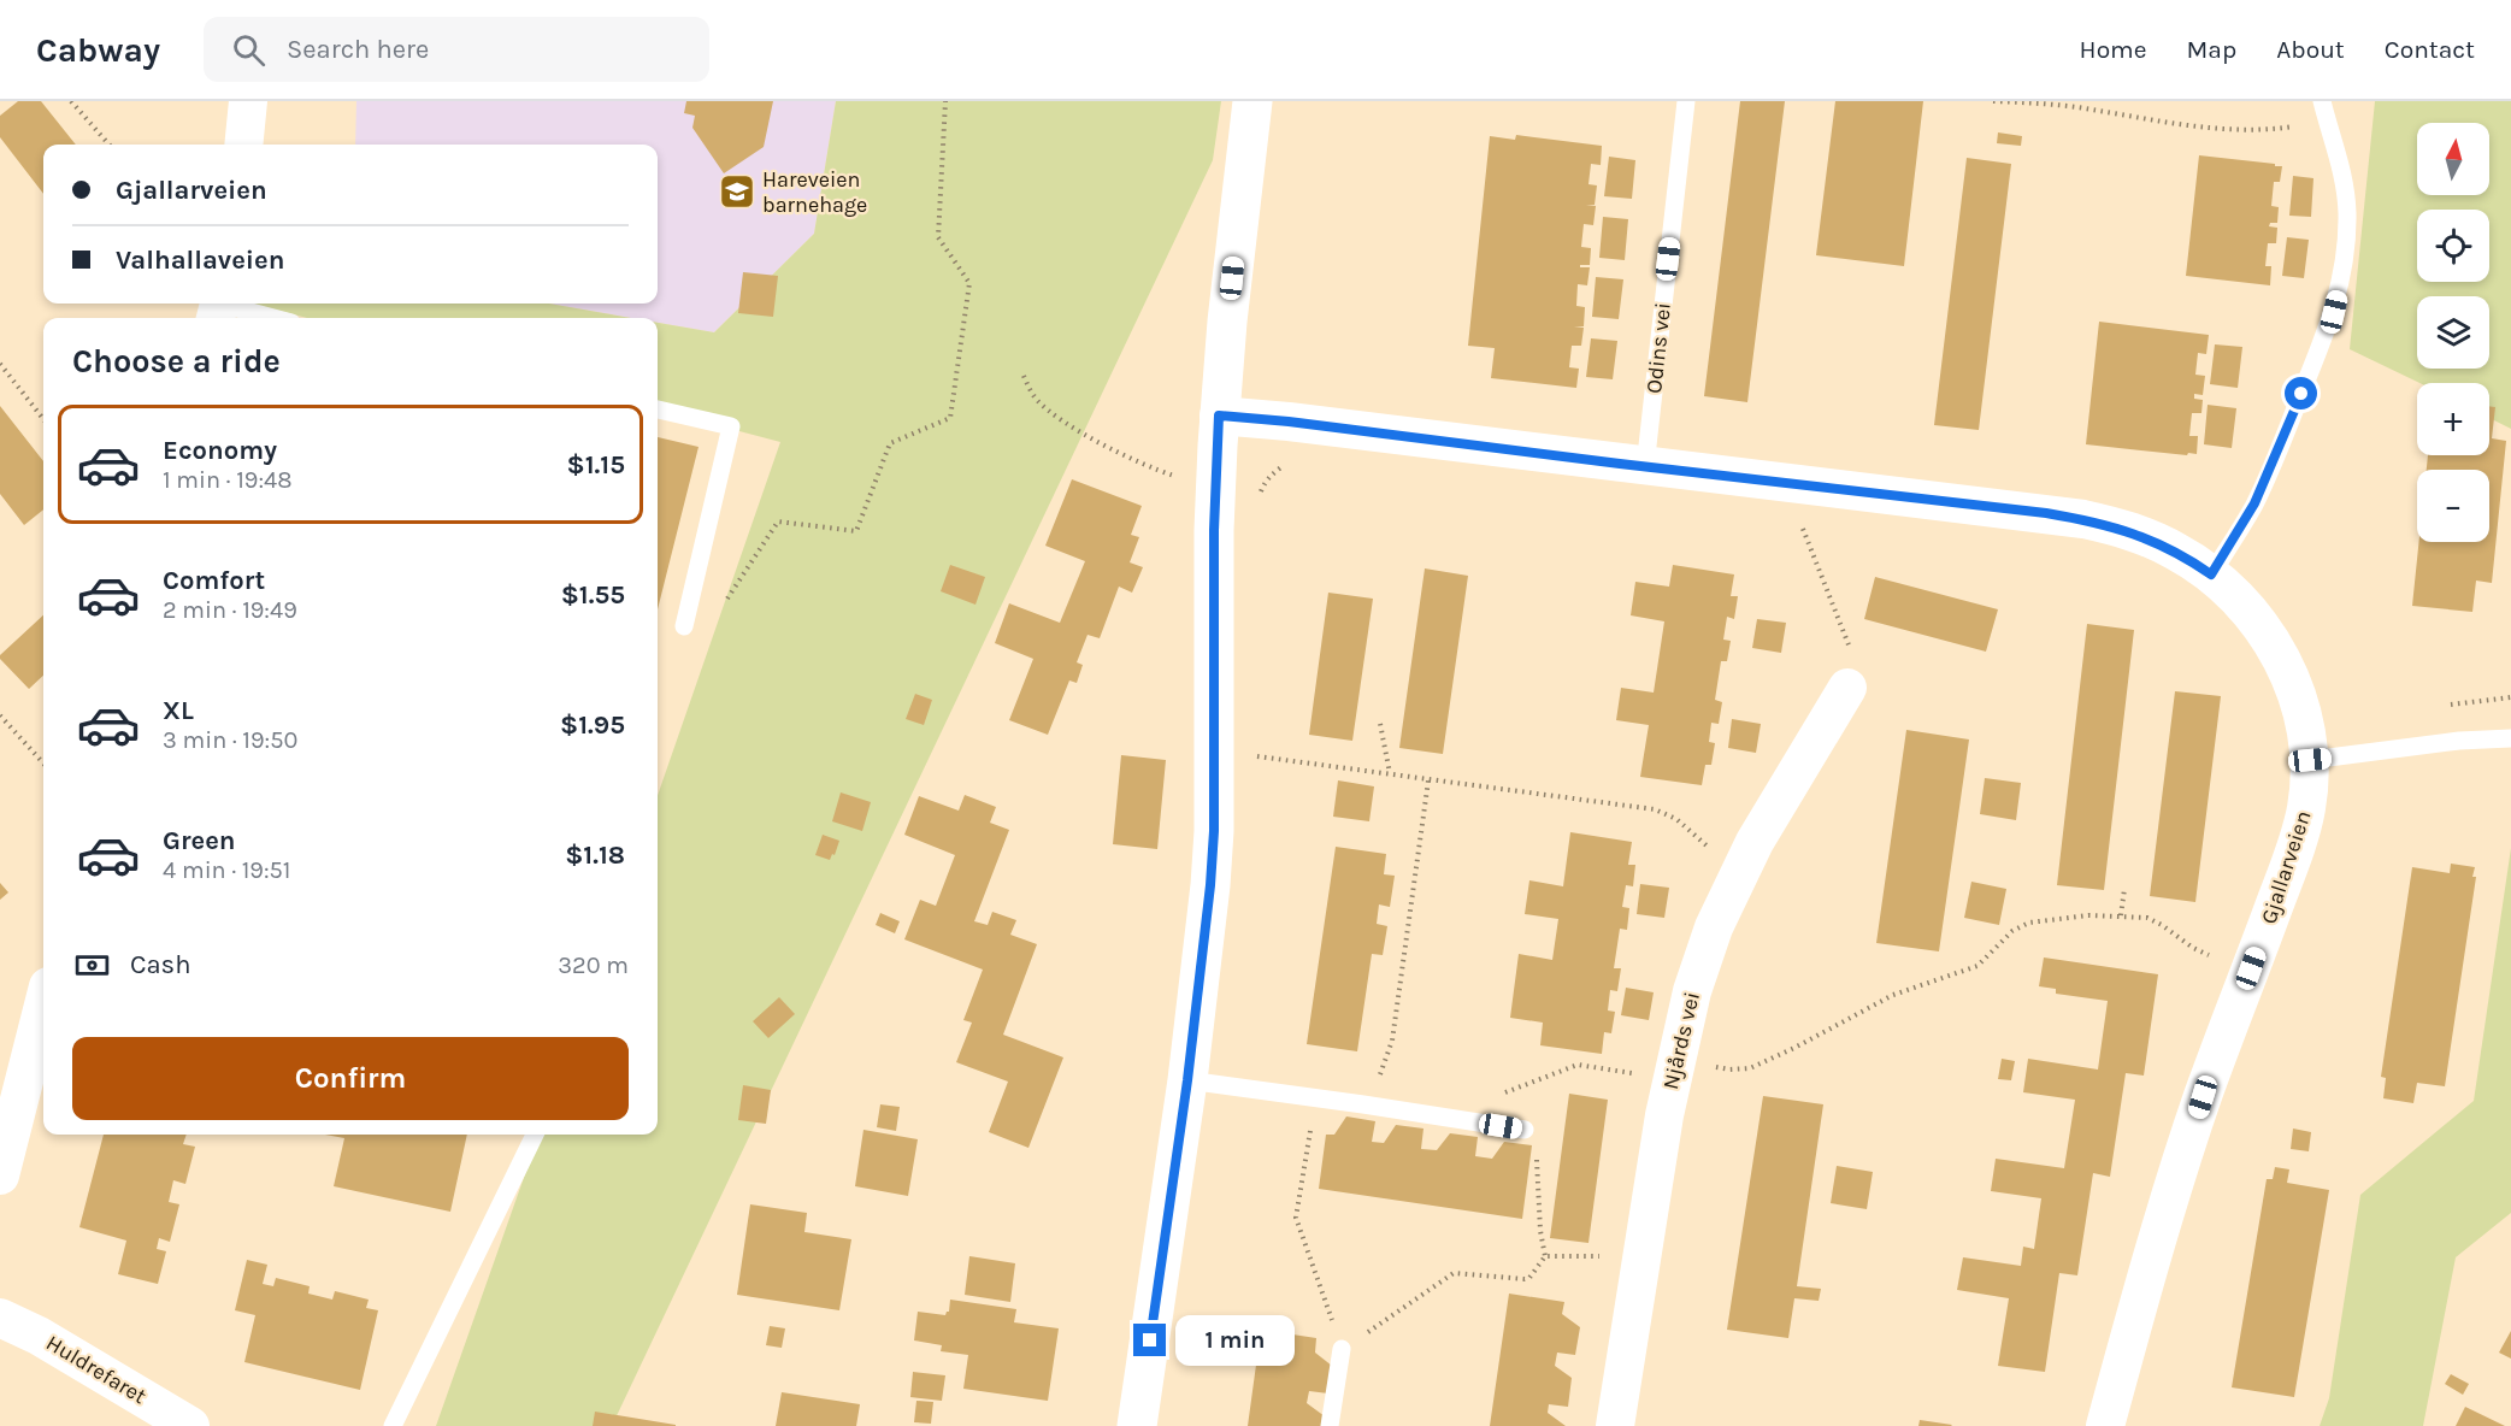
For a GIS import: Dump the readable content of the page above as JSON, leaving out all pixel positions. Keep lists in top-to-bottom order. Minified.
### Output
{"streets":{"street":["Gjallarveien","Njårds vei","Huldrefaret"],"lane":["Odins vei"]},"crossings":[["Odins vei","Gjallarveien"]],"places":{"school or university":["Hareveien barnehage"]},"north":"top","page":{"header":"Cabway","search":"Search here","nav":["Home","Map","About","Contact"],"map_buttons":["+","−"],"banner":["Gjallarveien","Valhallaveien"],"heading":"Choose a ride","list":[{"name":"Economy","note":"1 min · 19:48","value":"$1.15"},{"name":"Comfort","note":"2 min · 19:49","value":"$1.55"},{"name":"XL","note":"3 min · 19:50","value":"$1.95"},{"name":"Green","note":"4 min · 19:51","value":"$1.18"}],"pay":["Cash","320 m"],"buttons":"Confirm","bubble":"1 min"}}
